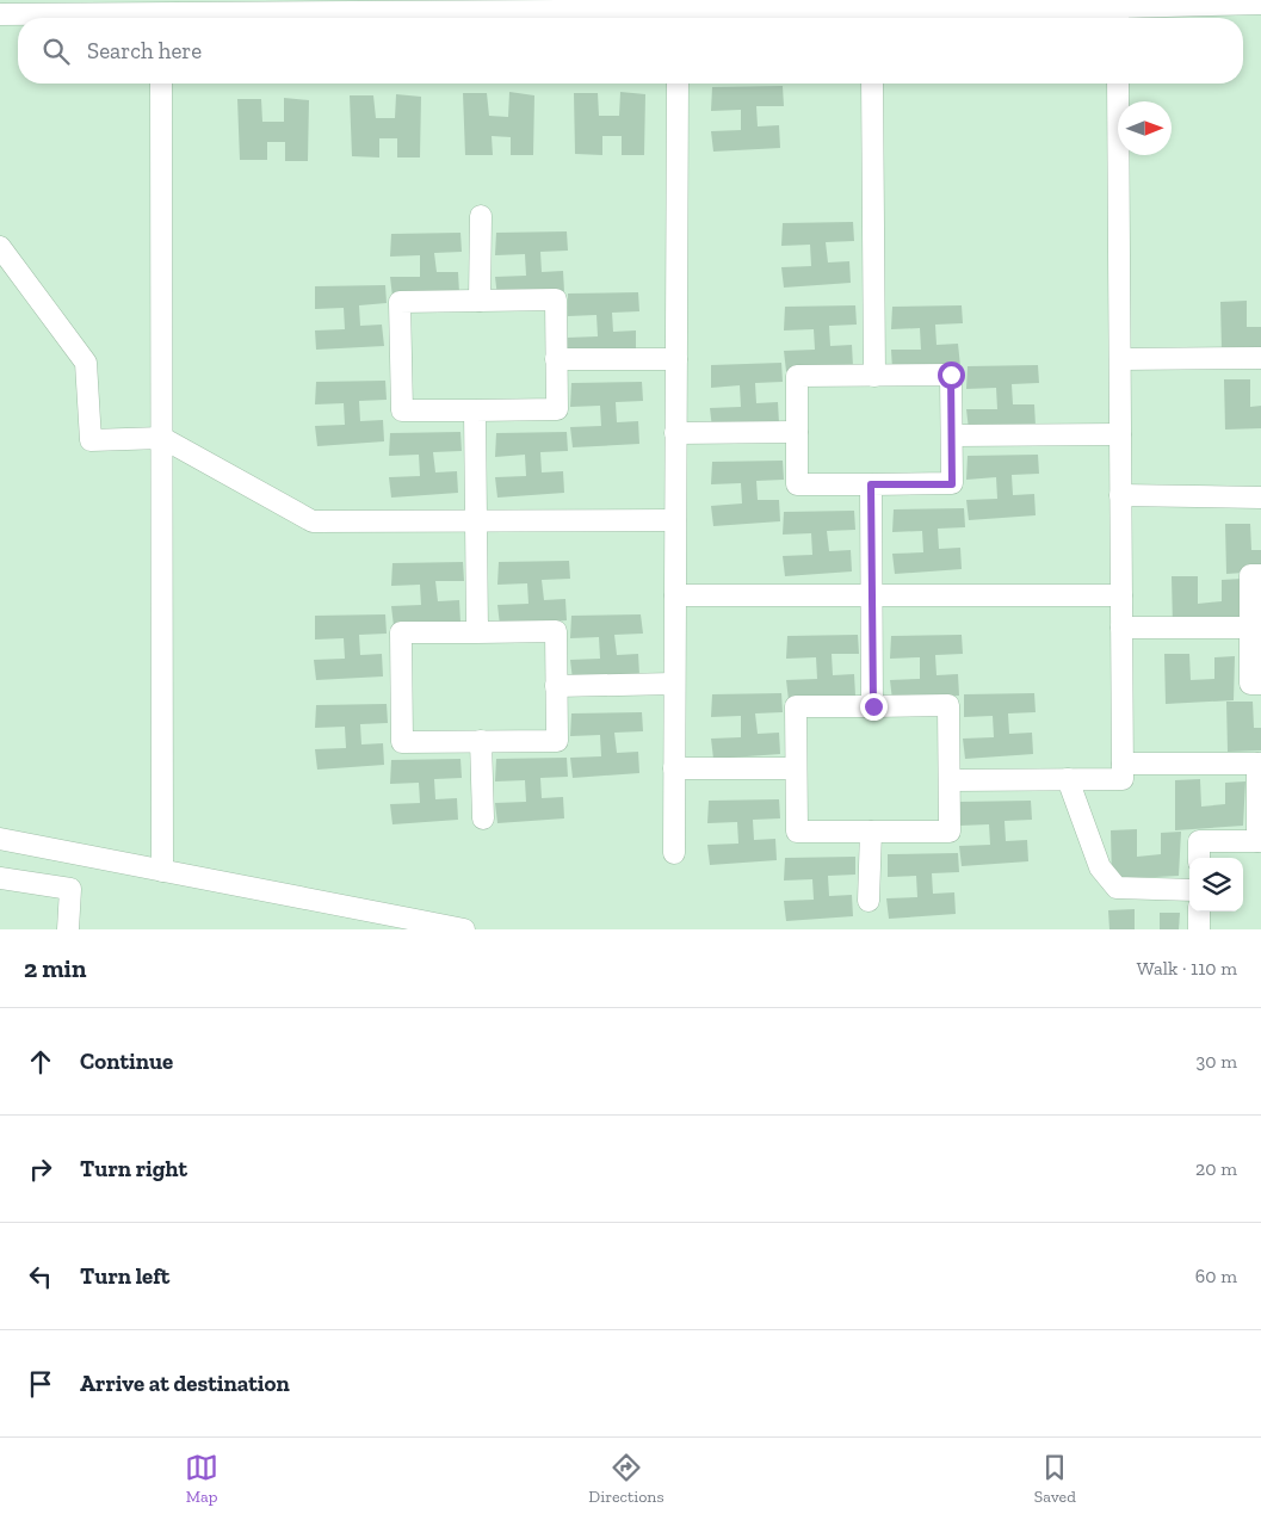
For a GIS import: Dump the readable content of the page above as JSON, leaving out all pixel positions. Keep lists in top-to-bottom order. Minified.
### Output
{"north":"right","page":{"search":"Search here","heading":["2 min","Walk · 110 m"],"list":[["Continue","30 m"],["Turn right","20 m"],["Turn left","60 m"],"Arrive at destination"],"nav":["Map","Directions","Saved"]}}
